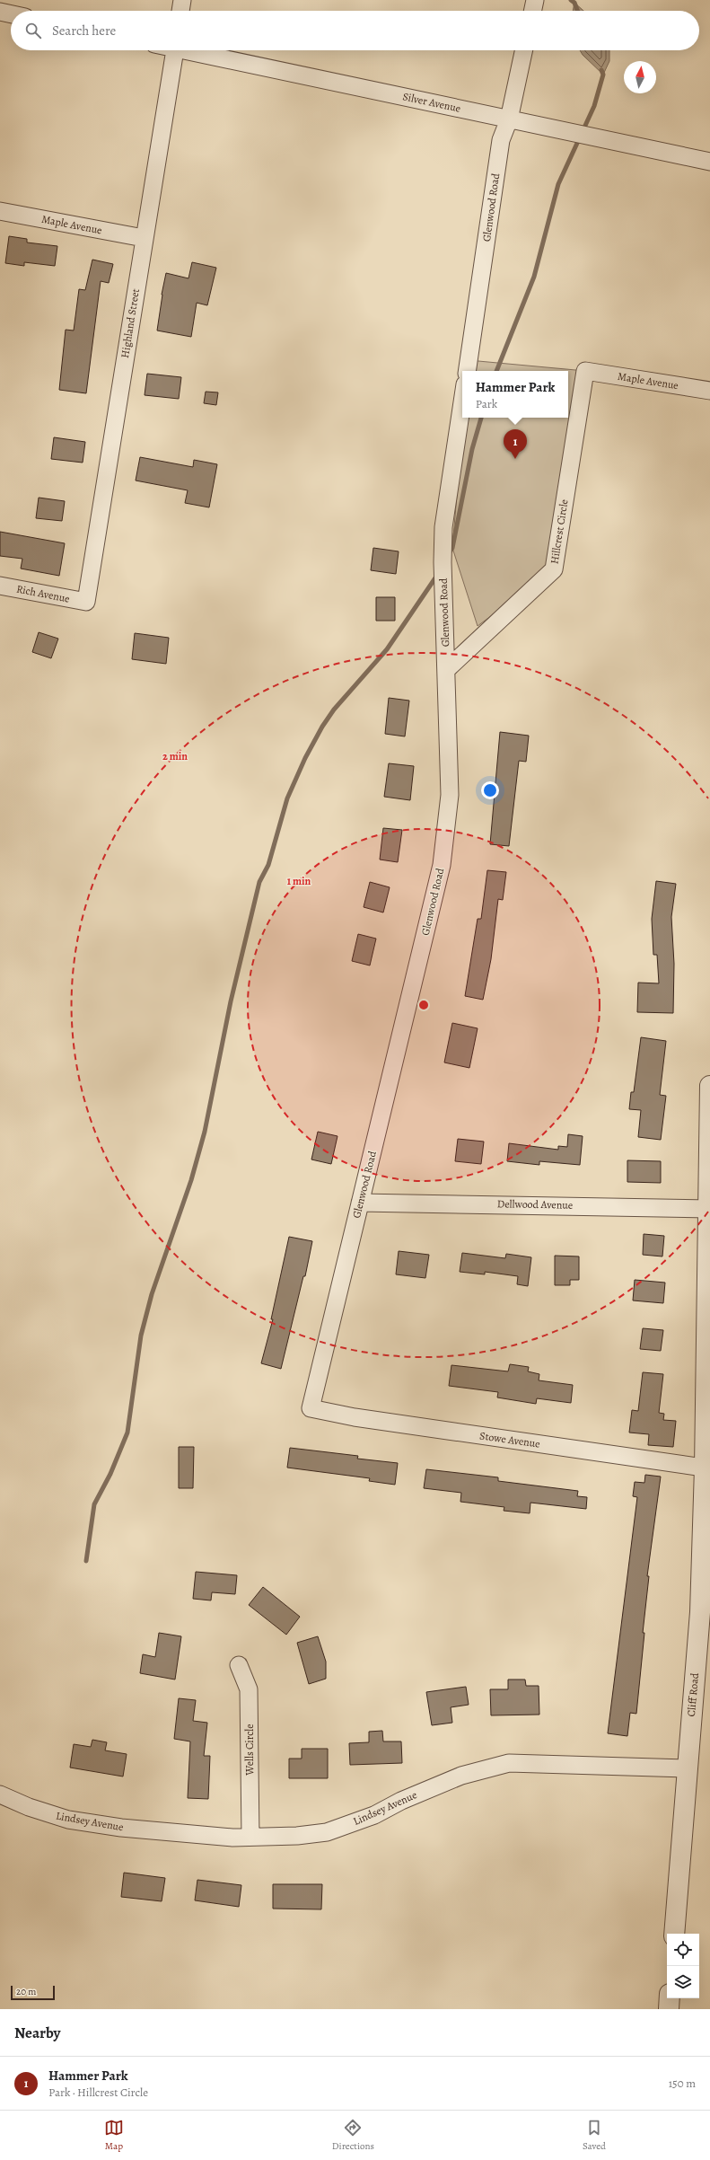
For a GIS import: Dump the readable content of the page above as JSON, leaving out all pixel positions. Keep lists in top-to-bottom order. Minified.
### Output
{"streets":{"street":["Silver Avenue","Glenwood Road","Maple Avenue","Highland Street","Hillcrest Circle","Rich Avenue","Dellwood Avenue","Stowe Avenue","Cliff Road","Wells Circle","Lindsey Avenue"]},"crossings":[["Silver Avenue","Glenwood Road"],["Glenwood Road","Hillcrest Circle"],["Glenwood Road","Dellwood Avenue"],["Glenwood Road","Stowe Avenue"],["Maple Avenue","Highland Street"],["Maple Avenue","Hillcrest Circle"],["Highland Street","Rich Avenue"],["Dellwood Avenue","Cliff Road"],["Stowe Avenue","Cliff Road"],["Cliff Road","Lindsey Avenue"],["Wells Circle","Lindsey Avenue"]],"scale_bar":"20 m","north":"top","page":{"search":"Search here","popup":["Hammer Park","Park"],"pins":"1","scale":"20 m","heading":"Nearby","list":[{"mark":"1","name":"Hammer Park","note":"Park · Hillcrest Circle","value":"150 m"}],"nav":["Map","Directions","Saved"]},"rings":["2 min","1 min"]}
